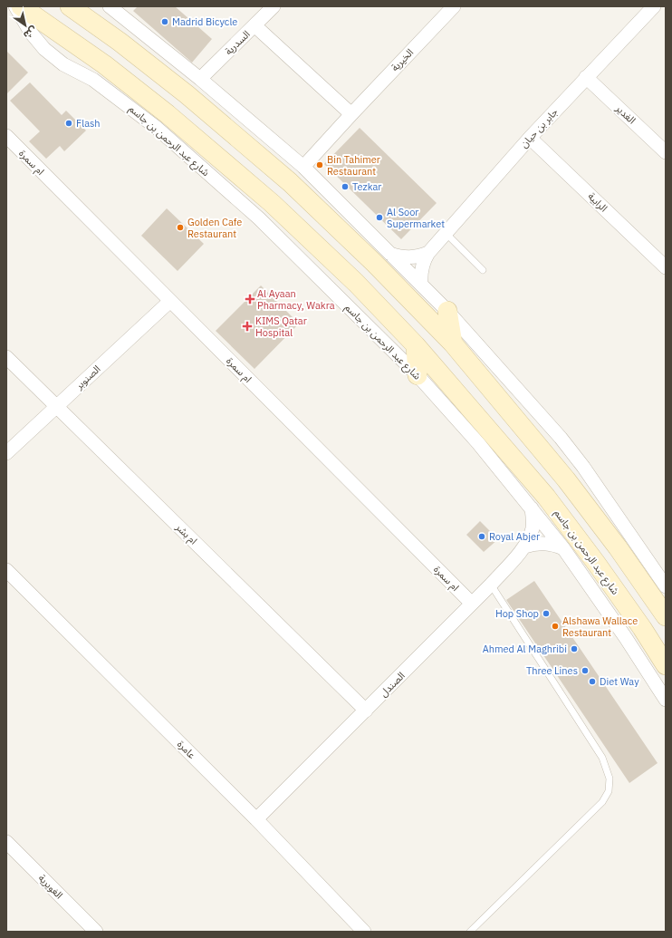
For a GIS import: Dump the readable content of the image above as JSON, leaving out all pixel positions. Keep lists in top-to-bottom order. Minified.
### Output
{"streets":{"main road":["شارع عبد الرحمن بن جاسم"],"street":["السدرية","الخيرية","الغدير","جابر بن حيان","ام سمرة","الرابية","الصنوبر","ام بشر","الصندل","عامرة","الغويرية"]},"crossings":[["الغدير","جابر بن حيان"],["جابر بن حيان","الرابية"],["شارع عبد الرحمن بن جاسم","الصندل"],["ام سمرة","الصنوبر"],["ام سمرة","الصندل"],["الصنوبر","ام بشر"],["ام بشر","الصندل"],["الصندل","عامرة"]],"places":{"other":["Madrid Bicycle","Flash","Bin Tahimer Restaurant","Tezkar","Al Soor Supermarket","Golden Cafe Restaurant","Royal Abjer","Hop Shop","Alshawa Wallace Restaurant","Ahmed Al Maghribi","Three Lines","Diet Way"],"health":["Al Ayaan Pharmacy, Wakra","KIMS Qatar Hospital"]},"north":"bottom right"}
